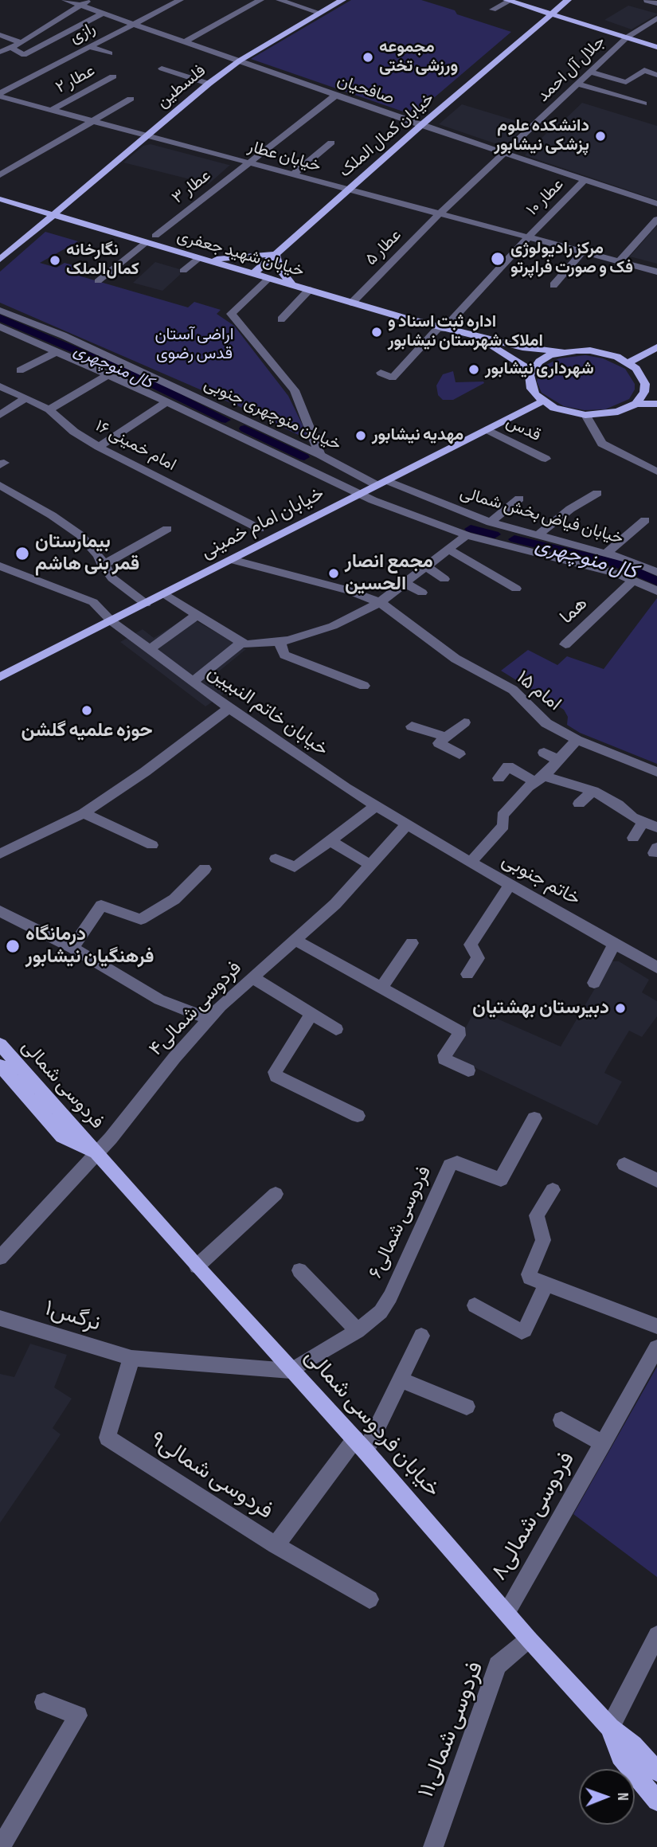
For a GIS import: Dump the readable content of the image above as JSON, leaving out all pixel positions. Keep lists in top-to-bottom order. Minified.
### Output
{"streets":{"main road":["فلسطین","خیابان کمال الملک","خیابان شهید جعفری","خیابان امام خمینی","فردوسی شمالی","خیابان فردوسی شمالی"],"street":["رازی","جلال آل احمد","عطار ۲","صافحیان","خیابان عطار","عطار ۳","عطار ۱۰","عطار ۵","خیابان منوچهری جنوبی","قدس","امام خمینی ۱۶","خیابان فیاض بخش شمالی","هما","امام ۱۵","خیابان خاتم النبیین","خاتم جنوبی","فردوسی شمالی۴","فردوسی شمالی۶","نرگس۱","فردوسی شمالی۹","فردوسی شمالی۸","فردوسی شمالی۱۱"]},"crossings":[["رازی","صافحیان"],["رازی","خیابان عطار"],["جلال آل احمد","صافحیان"],["جلال آل احمد","خیابان عطار"],["جلال آل احمد","عطار ۵"],["عطار ۲","خیابان عطار"],["فلسطین","صافحیان"],["فلسطین","خیابان عطار"],["فلسطین","خیابان شهید جعفری"],["صافحیان","خیابان کمال الملک"],["صافحیان","عطار ۳"],["صافحیان","عطار ۱۰"],["خیابان کمال الملک","خیابان عطار"],["خیابان کمال الملک","خیابان شهید جعفری"],["خیابان عطار","عطار ۳"],["خیابان عطار","عطار ۱۰"],["خیابان عطار","عطار ۵"],["عطار ۱۰","خیابان شهید جعفری"],["عطار ۵","خیابان شهید جعفری"],["خیابان شهید جعفری","خیابان امام خمینی"],["خیابان منوچهری جنوبی","خیابان فیاض بخش شمالی"],["خیابان منوچهری جنوبی","خیابان امام خمینی"],["قدس","خیابان امام خمینی"],["خیابان فیاض بخش شمالی","خیابان امام خمینی"],["خیابان فیاض بخش شمالی","هما"],["خیابان امام خمینی","امام ۱۵"],["خیابان امام خمینی","خیابان خاتم النبیین"],["خیابان خاتم النبیین","خاتم جنوبی"],["خیابان خاتم النبیین","فردوسی شمالی۴"],["خاتم جنوبی","فردوسی شمالی۴"],["فردوسی شمالی۴","فردوسی شمالی"],["فردوسی شمالی۴","خیابان فردوسی شمالی"],["فردوسی شمالی","خیابان فردوسی شمالی"],["فردوسی شمالی۶","نرگس۱"],["فردوسی شمالی۶","خیابان فردوسی شمالی"],["نرگس۱","خیابان فردوسی شمالی"],["نرگس۱","فردوسی شمالی۹"],["خیابان فردوسی شمالی","فردوسی شمالی۹"],["خیابان فردوسی شمالی","فردوسی شمالی۸"],["خیابان فردوسی شمالی","فردوسی شمالی۱۱"]],"water":["کال منوچهری"],"parks":["اراضی آستان قدس رضوی"],"places":["مجموعه ورزشی تختی","دانشکده علوم پزشکی نیشابور","مرکز رادیولوژی فک و صورت فراپرتو","نگارخانه کمال‌الملک","اداره ثبت اسناد و املاک شهرستان نیشابور","شهرداری نیشابور","مهدیه نیشابور","بیمارستان قمر بنی هاشم","مجمع انصار الحسین","حوزه علمیه گلشن","درمانگاه فرهنگیان نیشابور","دبیرستان بهشتیان"],"north":"right"}
